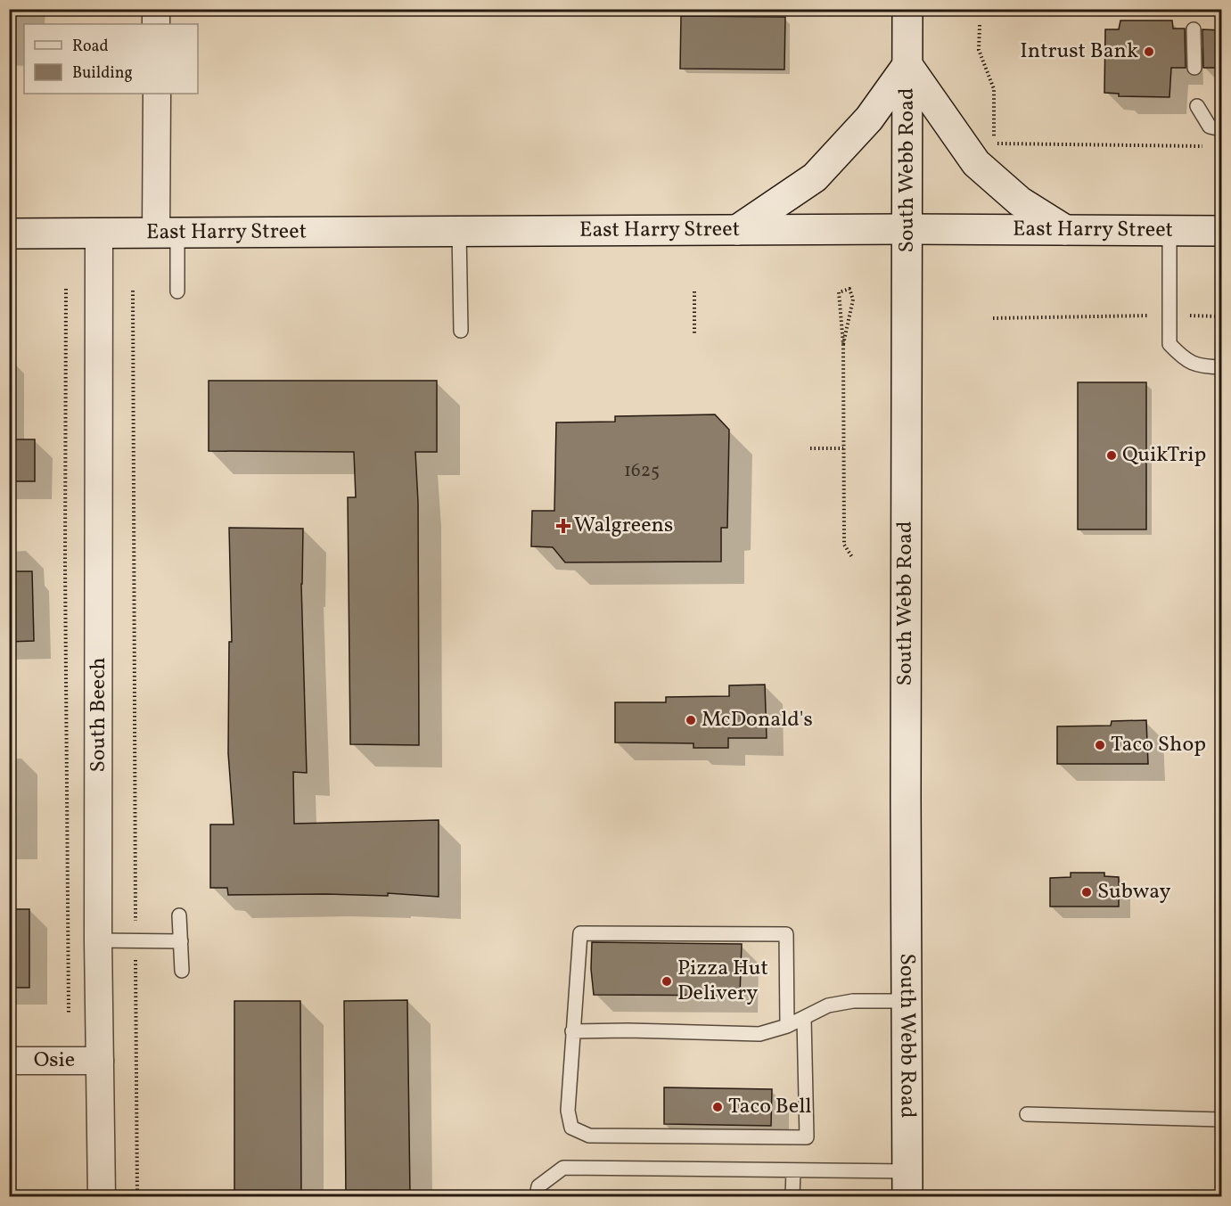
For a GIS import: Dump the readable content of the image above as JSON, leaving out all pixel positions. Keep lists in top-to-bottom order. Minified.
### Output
{"streets":{"main road":["South Webb Road","East Harry Street"],"street":["South Beech","Osie"]},"crossings":[["South Webb Road","East Harry Street"],["East Harry Street","South Beech"],["South Beech","Osie"]],"places":{"other":["Intrust Bank","QuikTrip","McDonald's","Taco Shop","Subway","Pizza Hut Delivery","Taco Bell"],"health":["Walgreens"]},"house_numbers":["1625"],"legend":["Road","Building"]}
